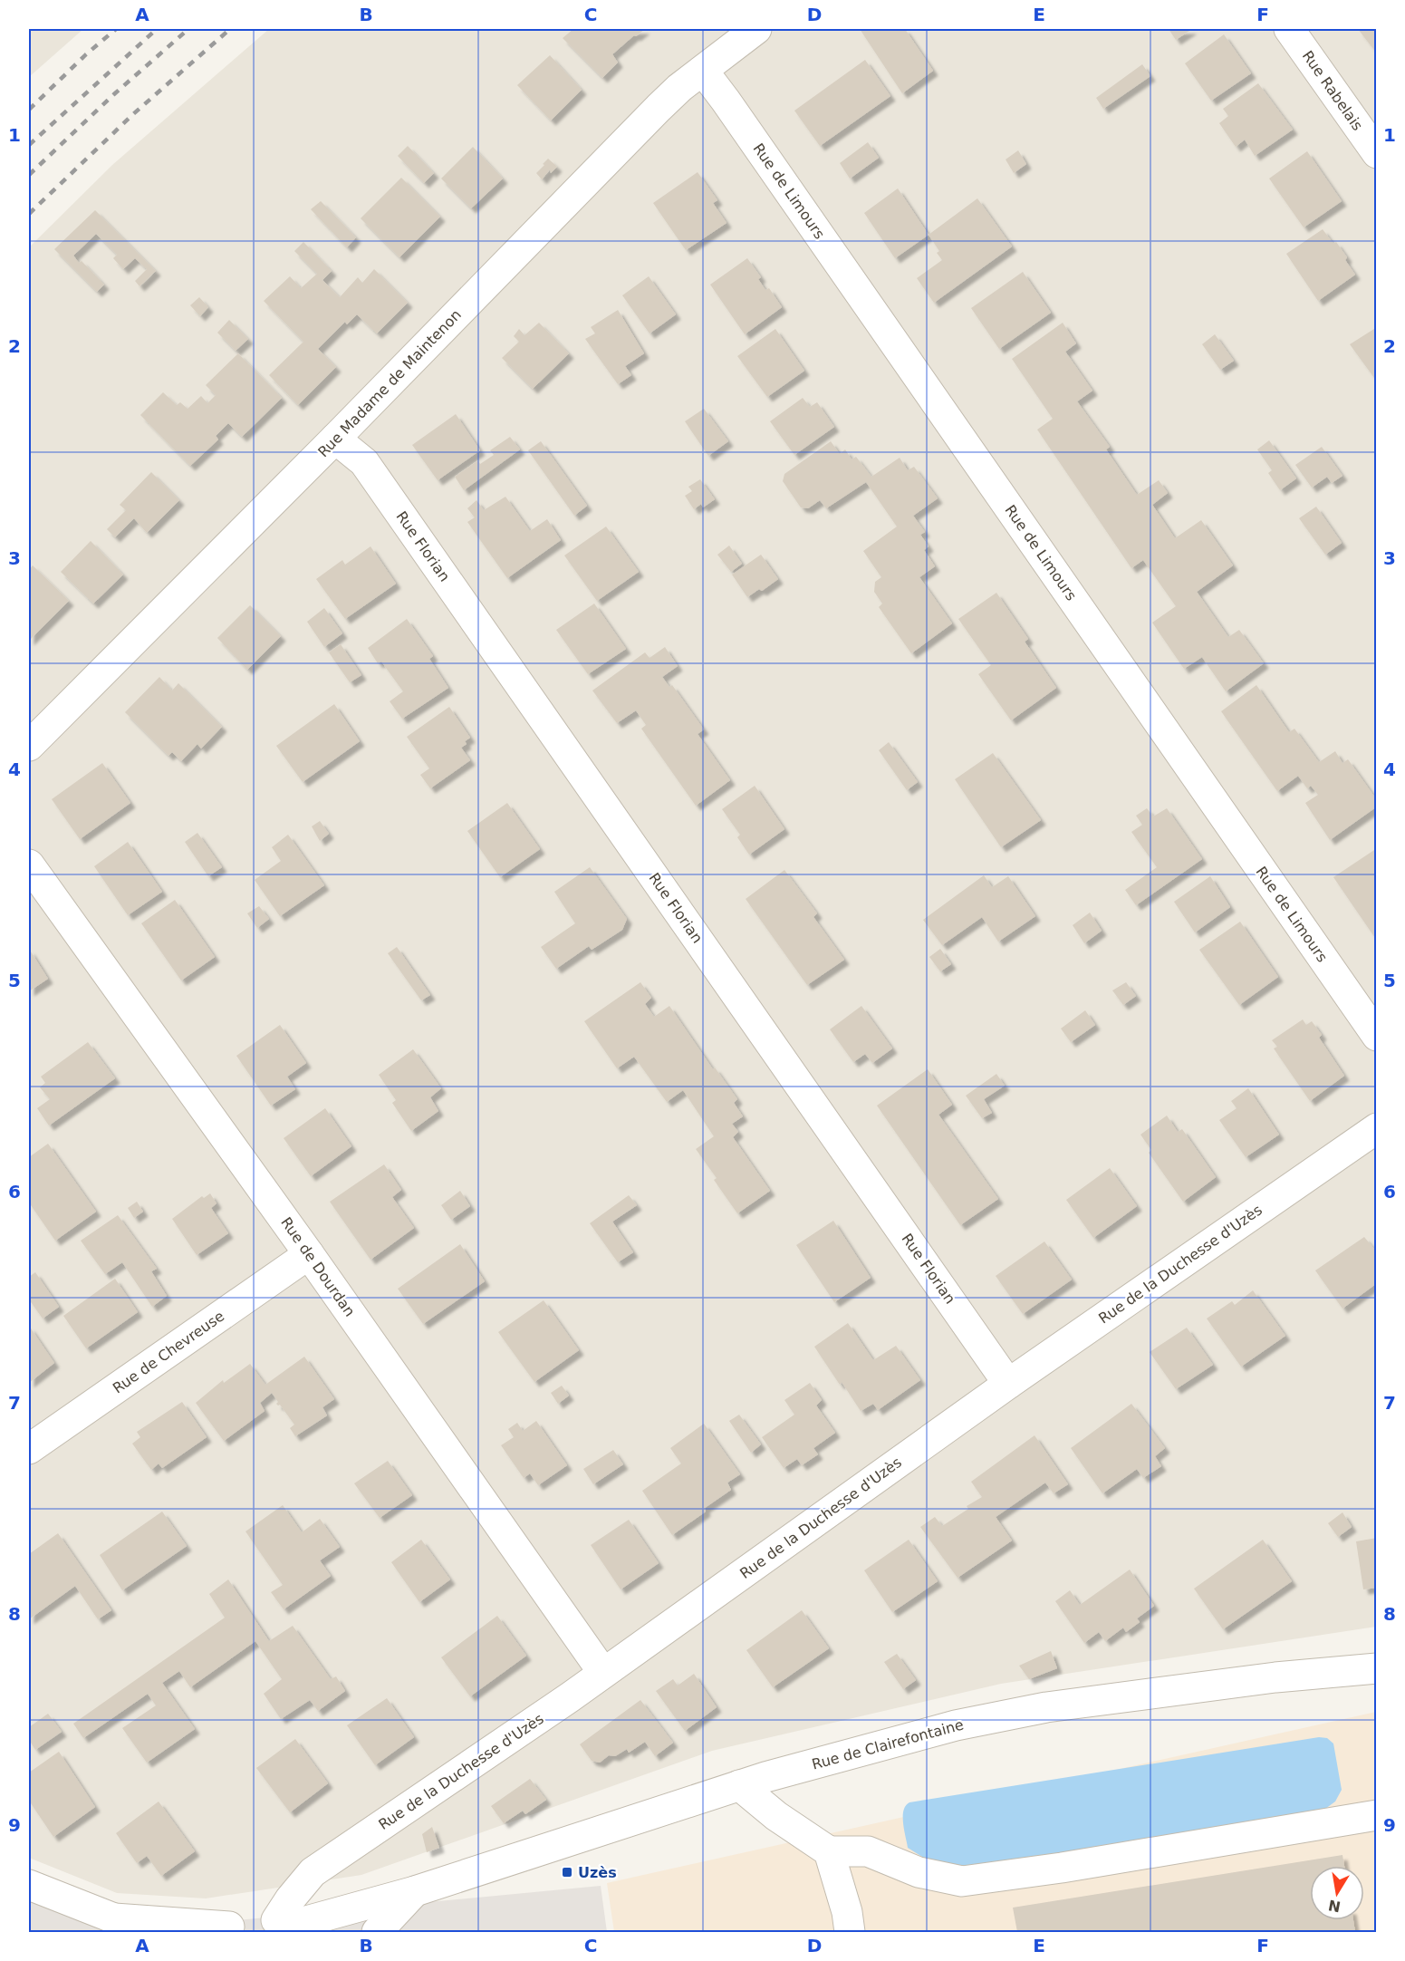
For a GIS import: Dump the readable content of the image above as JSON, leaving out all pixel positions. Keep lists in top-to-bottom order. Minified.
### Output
{"streets":{"street":["Rue Rabelais","Rue de Limours","Rue Madame de Maintenon","Rue Florian","Rue de la Duchesse d'Uzès","Rue de Dourdan","Rue de Chevreuse","Rue de Clairefontaine"]},"crossings":[["Rue de Limours","Rue Madame de Maintenon"],["Rue Madame de Maintenon","Rue Florian"],["Rue Florian","Rue de la Duchesse d'Uzès"],["Rue de la Duchesse d'Uzès","Rue de Dourdan"],["Rue de la Duchesse d'Uzès","Rue de Clairefontaine"],["Rue de Dourdan","Rue de Chevreuse"]],"places":{"transit":["Uzès"]},"north":"bottom","grid":{"columns":["A","B","C","D","E","F"],"rows":["1","2","3","4","5","6","7","8","9"]}}
